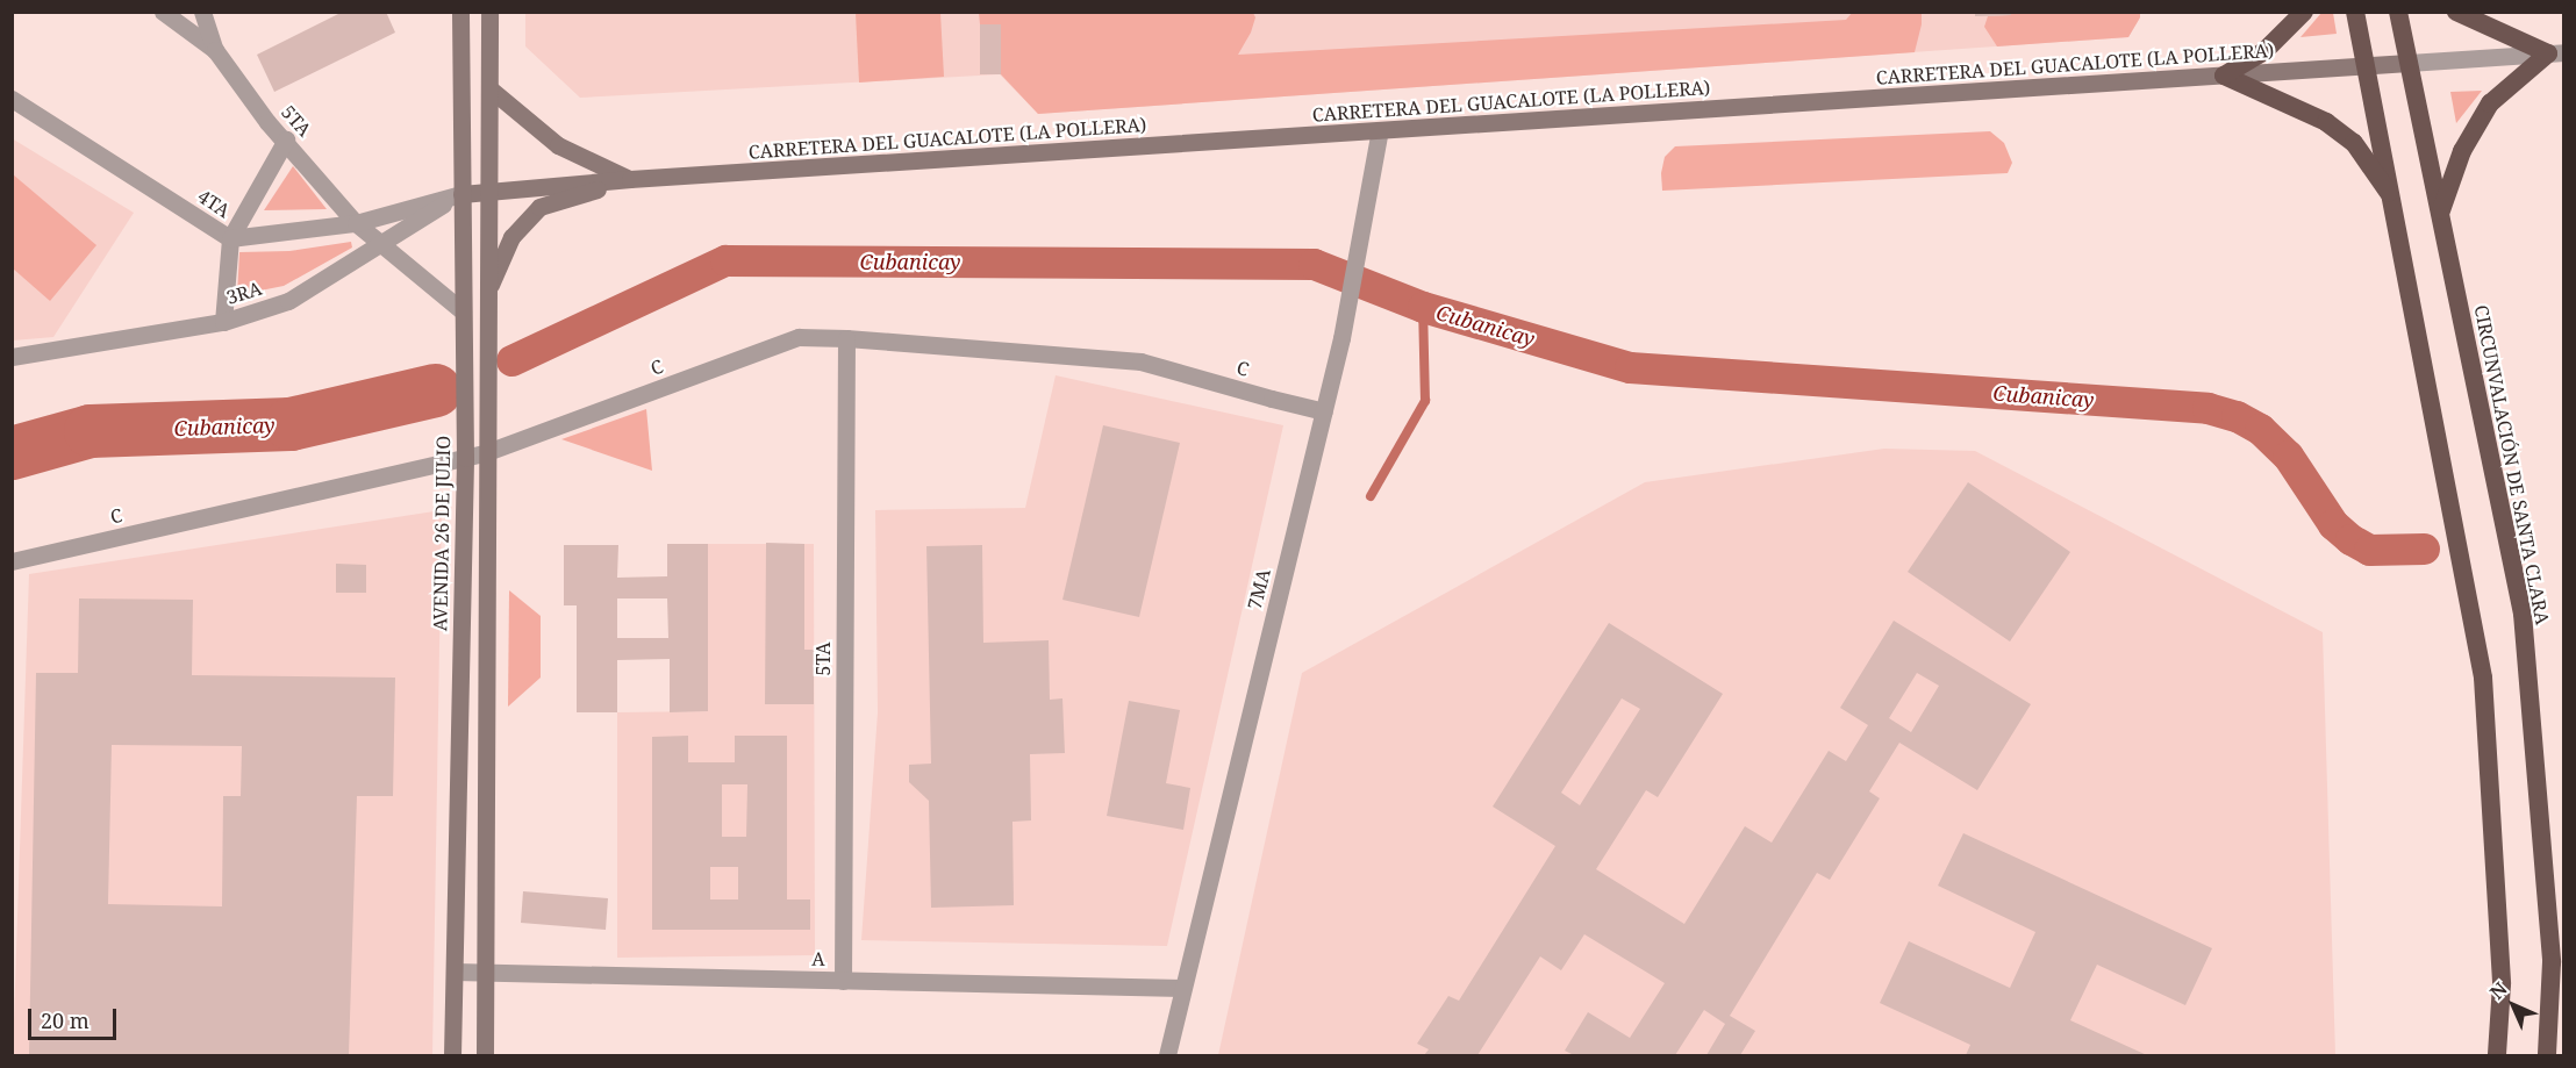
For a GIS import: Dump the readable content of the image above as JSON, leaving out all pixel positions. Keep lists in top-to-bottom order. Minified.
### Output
{"streets":{"highway":["CIRCUNVALACIÓN DE SANTA CLARA"],"main road":["CARRETERA DEL GUACALOTE (LA POLLERA)","AVENIDA 26 DE JULIO"],"street":["5TA","4TA","3RA","C","7MA","A"]},"crossings":[["CARRETERA DEL GUACALOTE (LA POLLERA)","4TA"],["CARRETERA DEL GUACALOTE (LA POLLERA)","3RA"],["CARRETERA DEL GUACALOTE (LA POLLERA)","CIRCUNVALACIÓN DE SANTA CLARA"],["CARRETERA DEL GUACALOTE (LA POLLERA)","AVENIDA 26 DE JULIO"],["CARRETERA DEL GUACALOTE (LA POLLERA)","7MA"],["5TA","4TA"],["5TA","3RA"],["5TA","C"],["5TA","AVENIDA 26 DE JULIO"],["5TA","A"],["4TA","3RA"],["4TA","AVENIDA 26 DE JULIO"],["3RA","AVENIDA 26 DE JULIO"],["C","AVENIDA 26 DE JULIO"],["C","7MA"],["AVENIDA 26 DE JULIO","A"],["7MA","A"]],"water":["Cubanicay"],"scale_bar":"20 m","north":"top left"}
